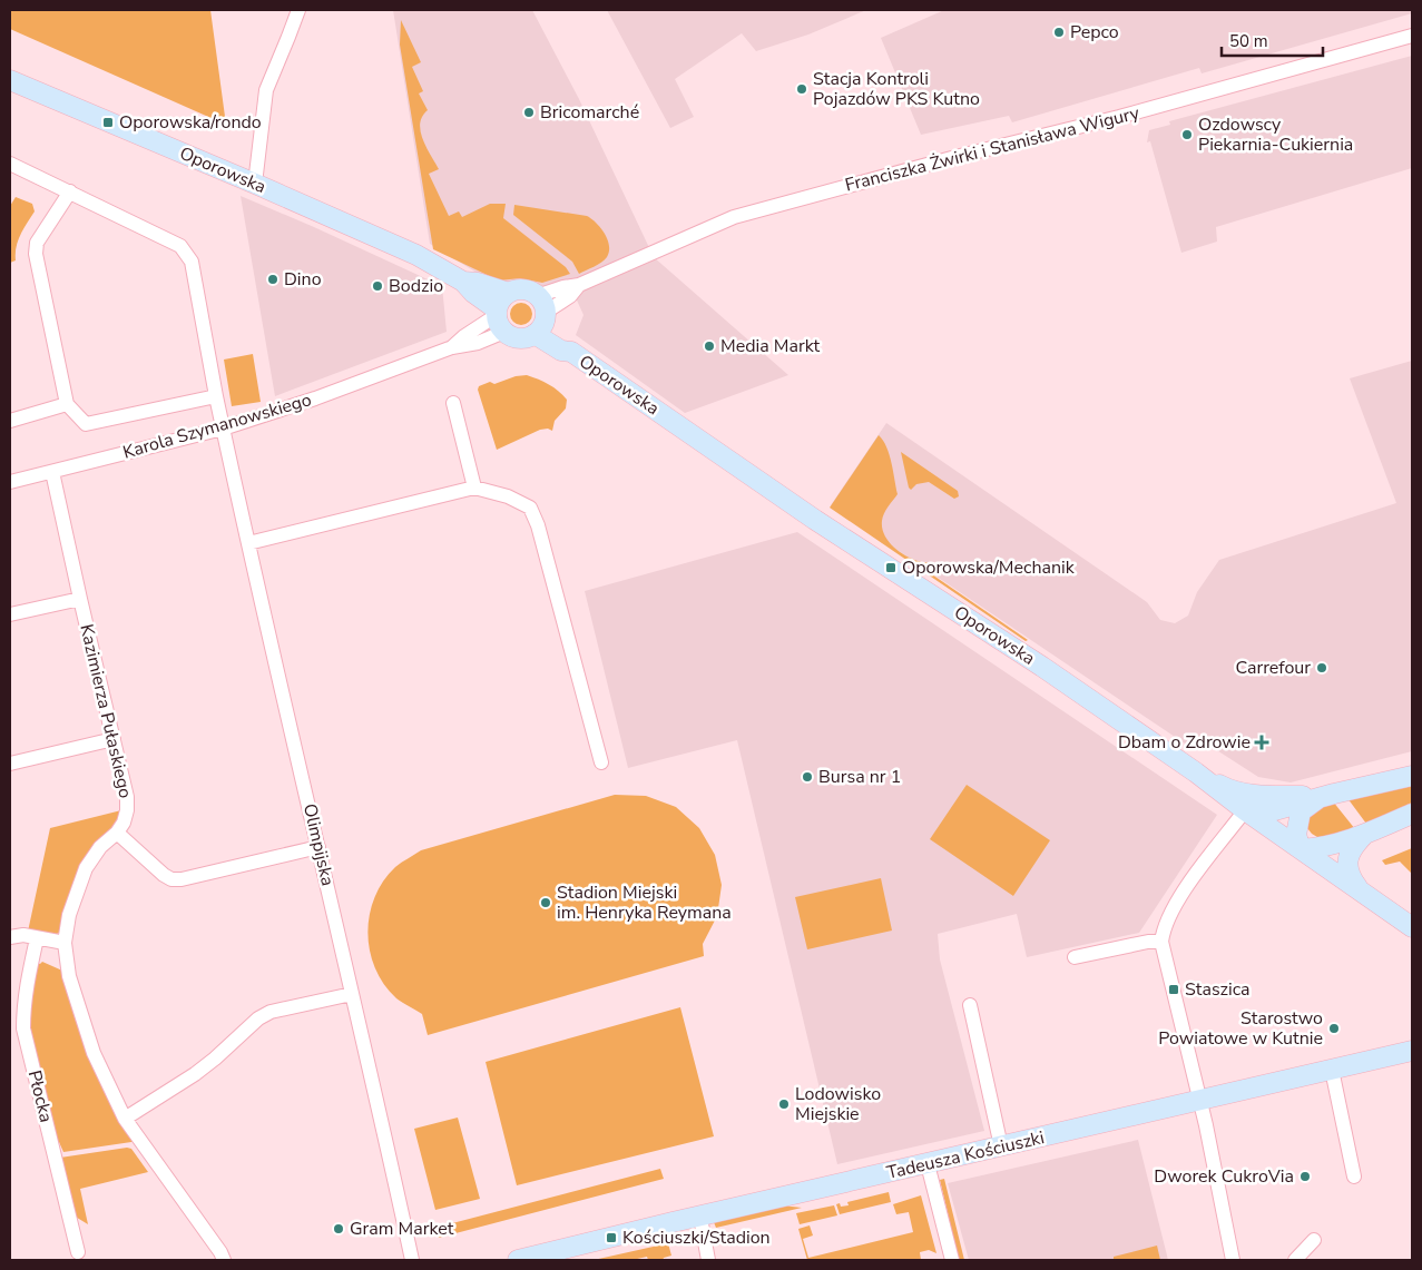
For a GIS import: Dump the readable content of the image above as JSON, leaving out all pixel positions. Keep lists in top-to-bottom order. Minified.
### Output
{"streets":{"street":["Franciszka Żwirki i Stanisława Wigury","Oporowska","Karola Szymanowskiego","Kazimierza Pułaskiego","Olimpijska","Płocka","Tadeusza Kościuszki"]},"crossings":[["Franciszka Żwirki i Stanisława Wigury","Oporowska"],["Franciszka Żwirki i Stanisława Wigury","Karola Szymanowskiego"],["Oporowska","Karola Szymanowskiego"],["Karola Szymanowskiego","Kazimierza Pułaskiego"],["Karola Szymanowskiego","Olimpijska"]],"places":{"other":["Pepco","Stacja Kontroli Pojazdów PKS Kutno","Bricomarché","Ozdowscy Piekarnia-Cukiernia","Dino","Bodzio","Media Markt","Carrefour","Bursa nr 1","Stadion Miejski im. Henryka Reymana","Starostwo Powiatowe w Kutnie","Lodowisko Miejskie","Dworek CukroVia","Gram Market"],"transit":["Oporowska/rondo","Oporowska/Mechanik","Staszica","Kościuszki/Stadion"],"health":["Dbam o Zdrowie"]},"scale_bar":"50 m"}
